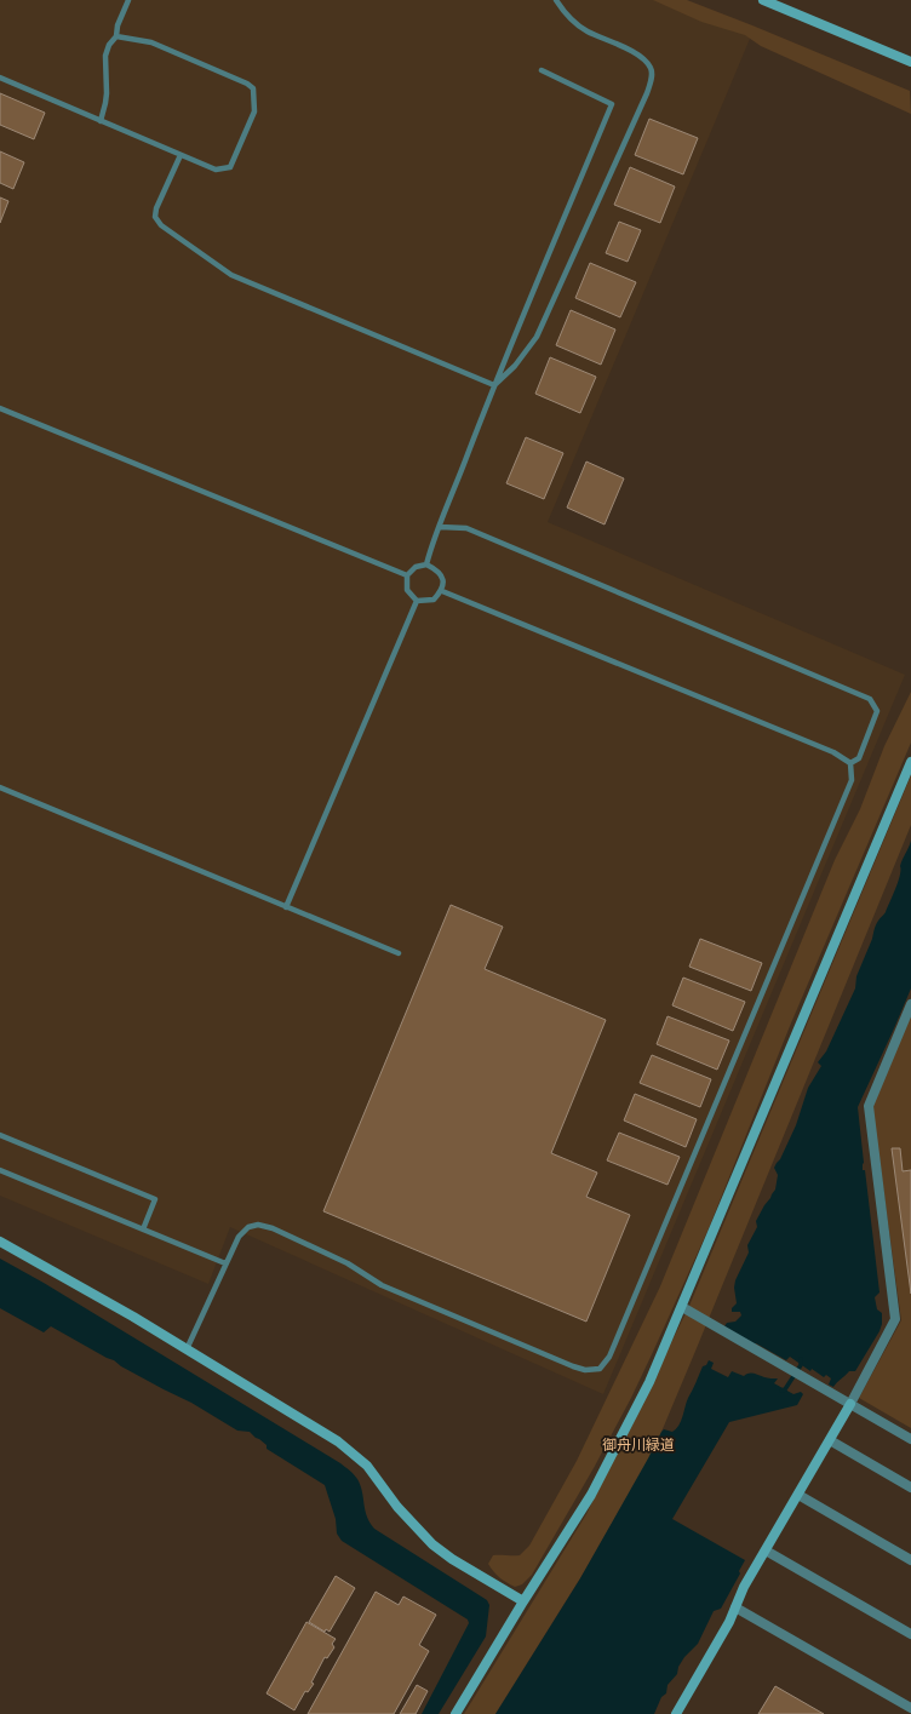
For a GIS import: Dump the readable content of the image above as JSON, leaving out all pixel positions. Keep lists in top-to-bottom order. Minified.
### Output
{"parks":["御舟川緑道"]}
